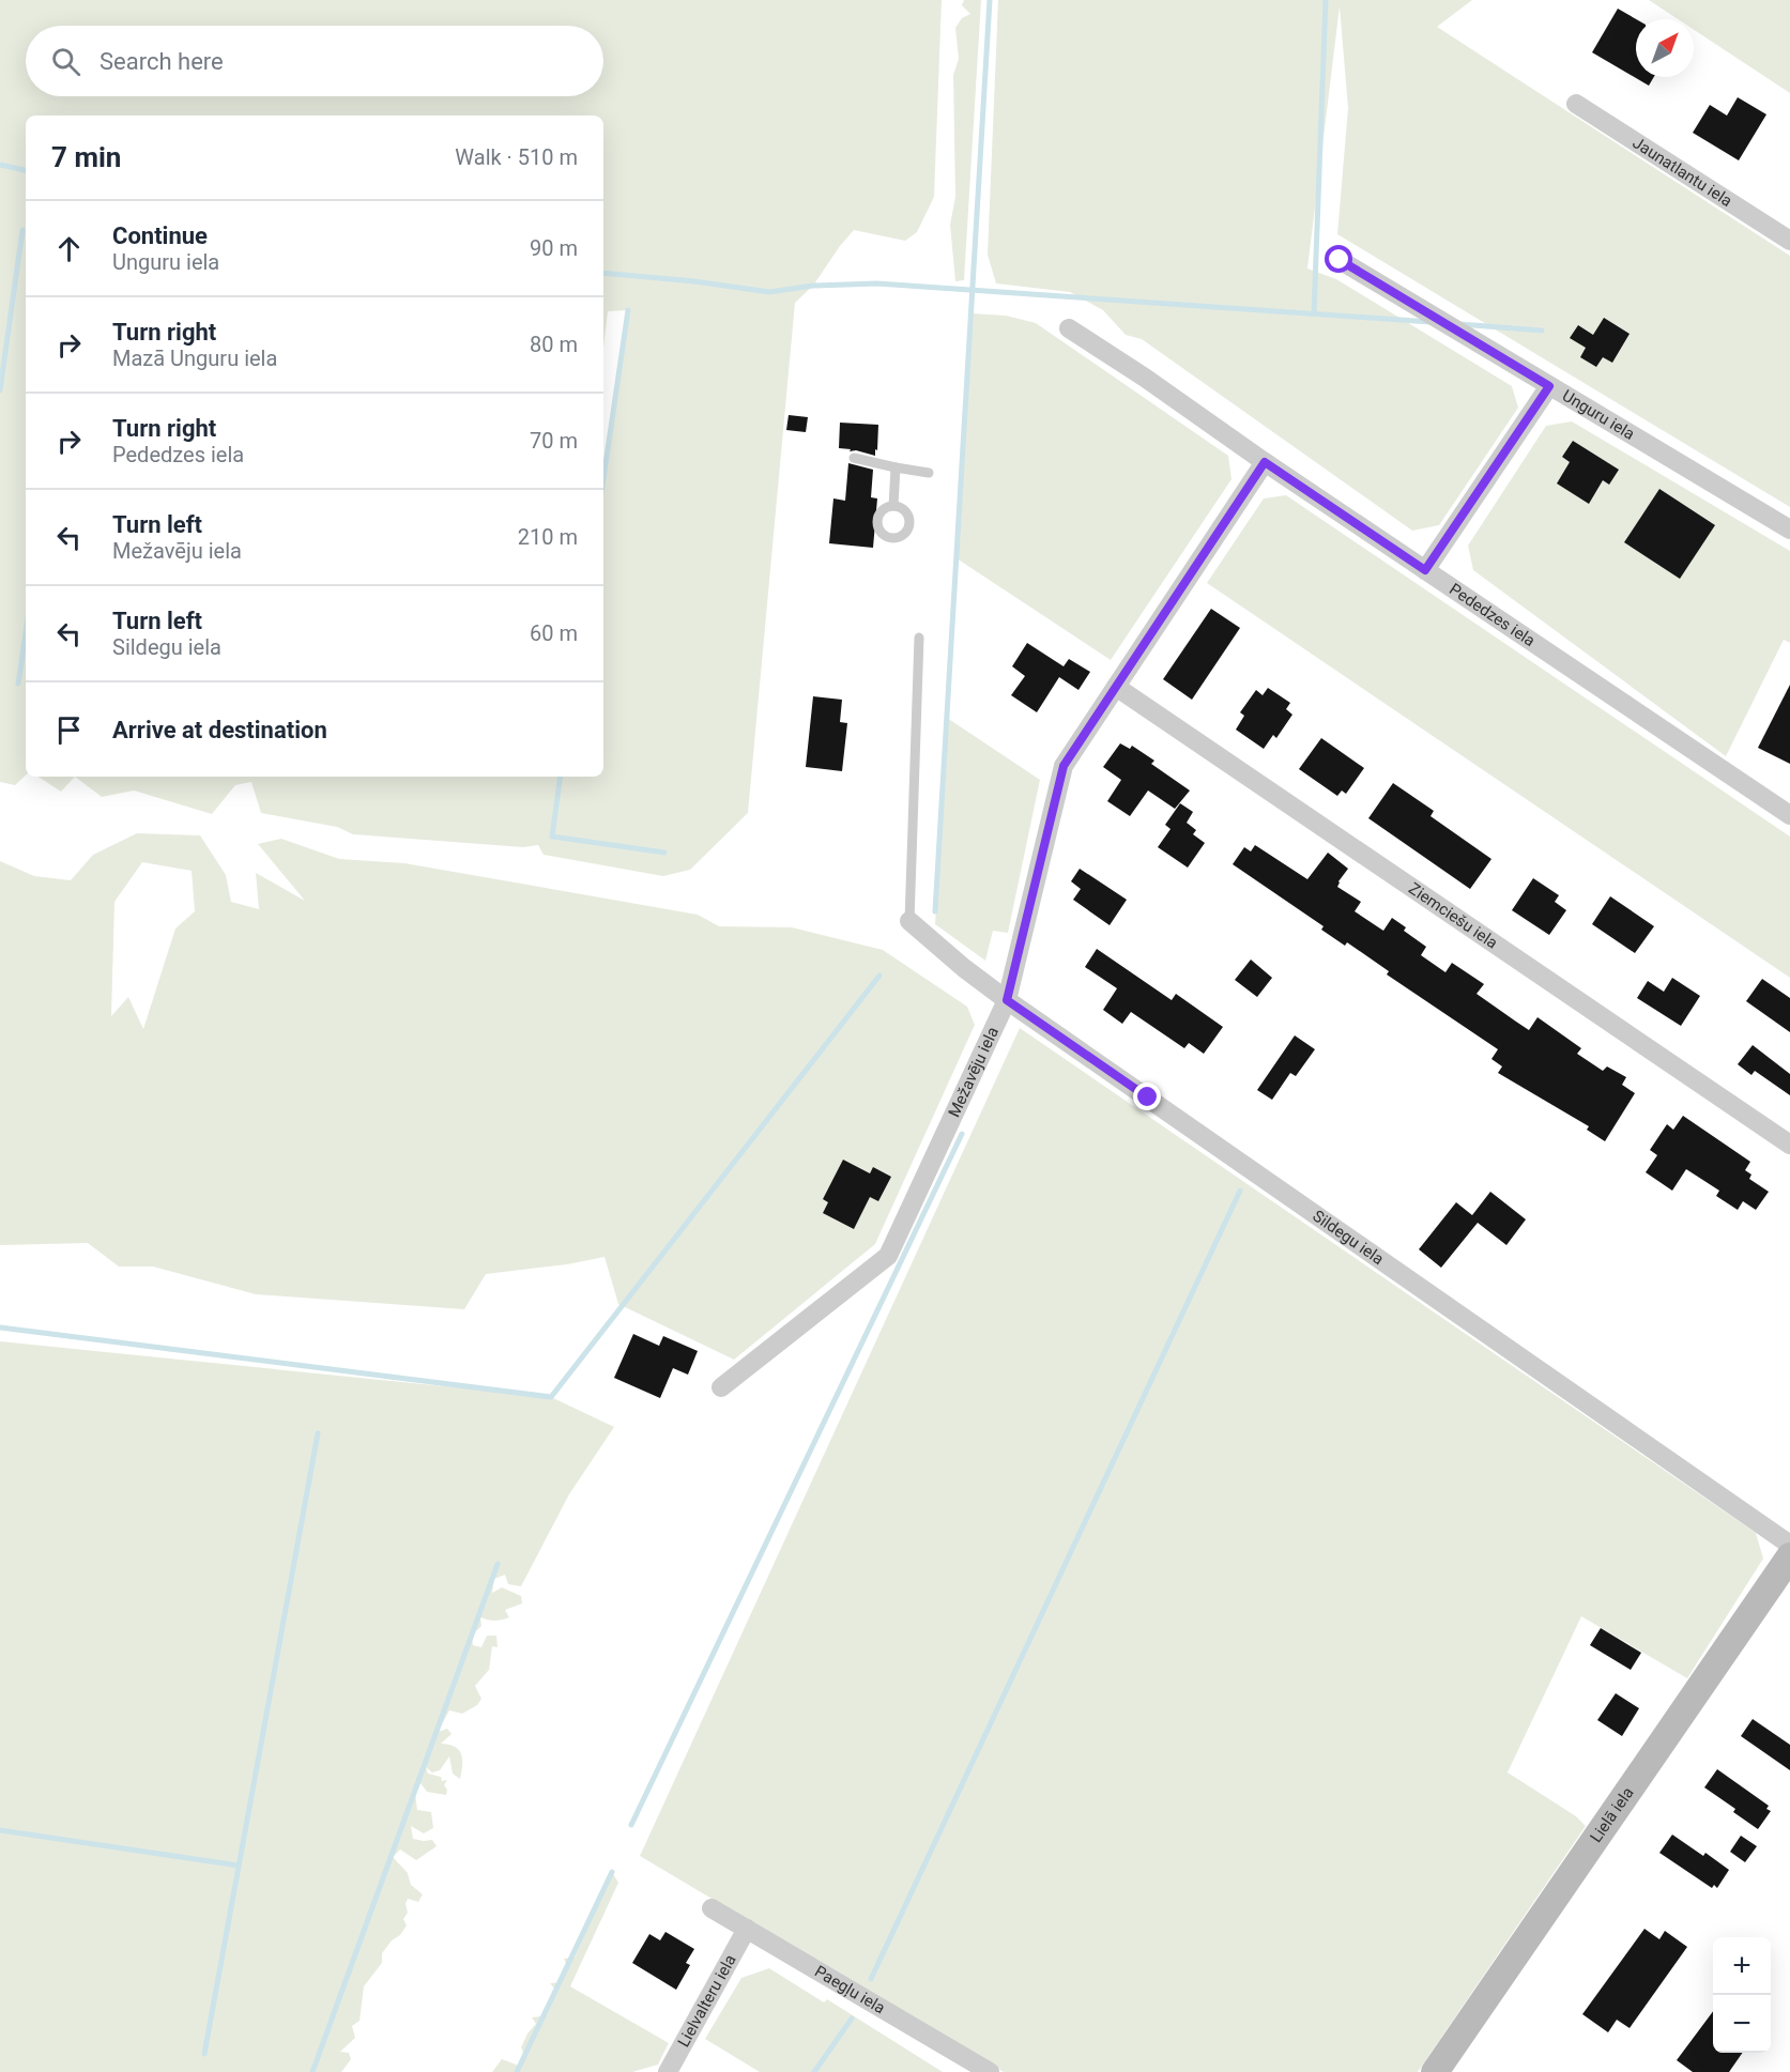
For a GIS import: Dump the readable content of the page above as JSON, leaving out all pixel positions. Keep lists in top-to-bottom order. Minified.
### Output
{"streets":{"street":["Jaunatlantu iela","Unguru iela","Pededzes iela","Ziemciešu iela","Mežavēju iela","Sildegu iela","Lielā iela","Paegļu iela","Lielvalteru iela"]},"crossings":[["Pededzes iela","Mežavēju iela"],["Ziemciešu iela","Mežavēju iela"],["Mežavēju iela","Sildegu iela"],["Paegļu iela","Lielvalteru iela"]],"north":"top right","page":{"search":"Search here","heading":["7 min","Walk · 510 m"],"list":[["Continue","Unguru iela","90 m"],["Turn right","Mazā Unguru iela","80 m"],["Turn right","Pededzes iela","70 m"],["Turn left","Mežavēju iela","210 m"],["Turn left","Sildegu iela","60 m"],"Arrive at destination"],"map_buttons":["+","−"]}}
